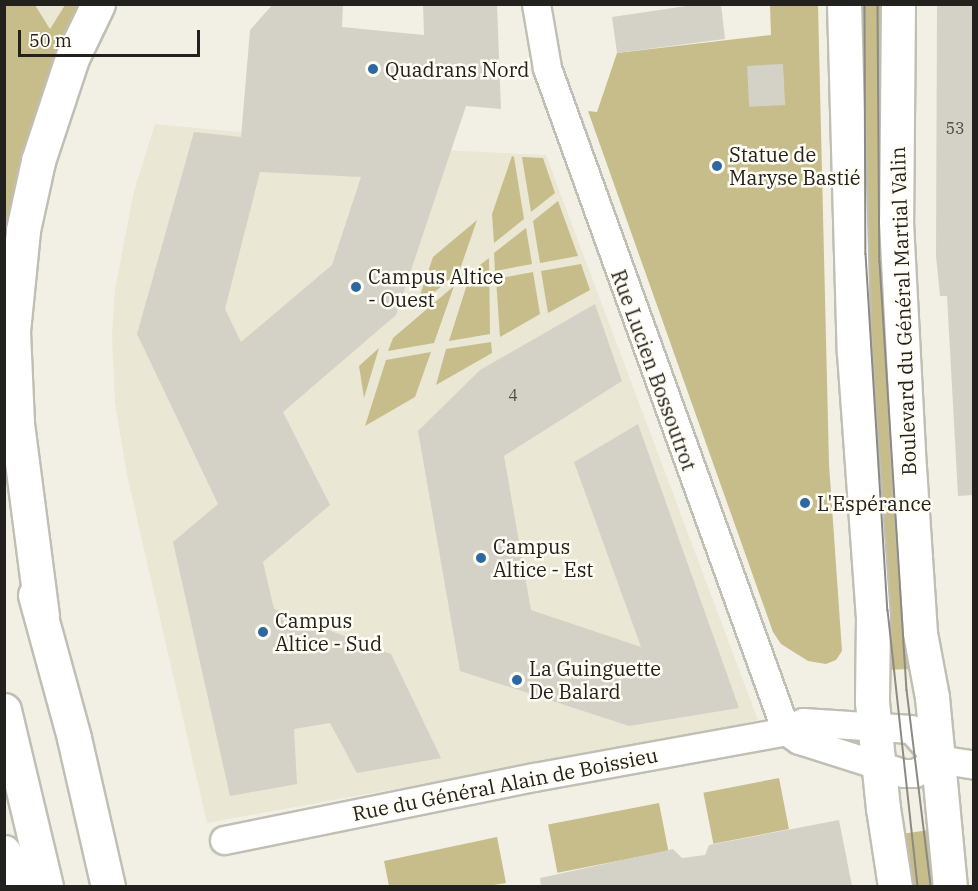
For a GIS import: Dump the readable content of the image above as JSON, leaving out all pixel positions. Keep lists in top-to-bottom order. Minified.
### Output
{"streets":{"main road":["Boulevard du Général Martial Valin"],"street":["Rue Lucien Bossoutrot","Rue du Général Alain de Boissieu"]},"crossings":[["Rue Lucien Bossoutrot","Rue du Général Alain de Boissieu"]],"places":["Quadrans Nord","Statue de Maryse Bastié","Campus Altice - Ouest","L'Espérance","Campus Altice - Est","Campus Altice - Sud","La Guinguette De Balard"],"house_numbers":["53","4"],"scale_bar":"50 m"}
